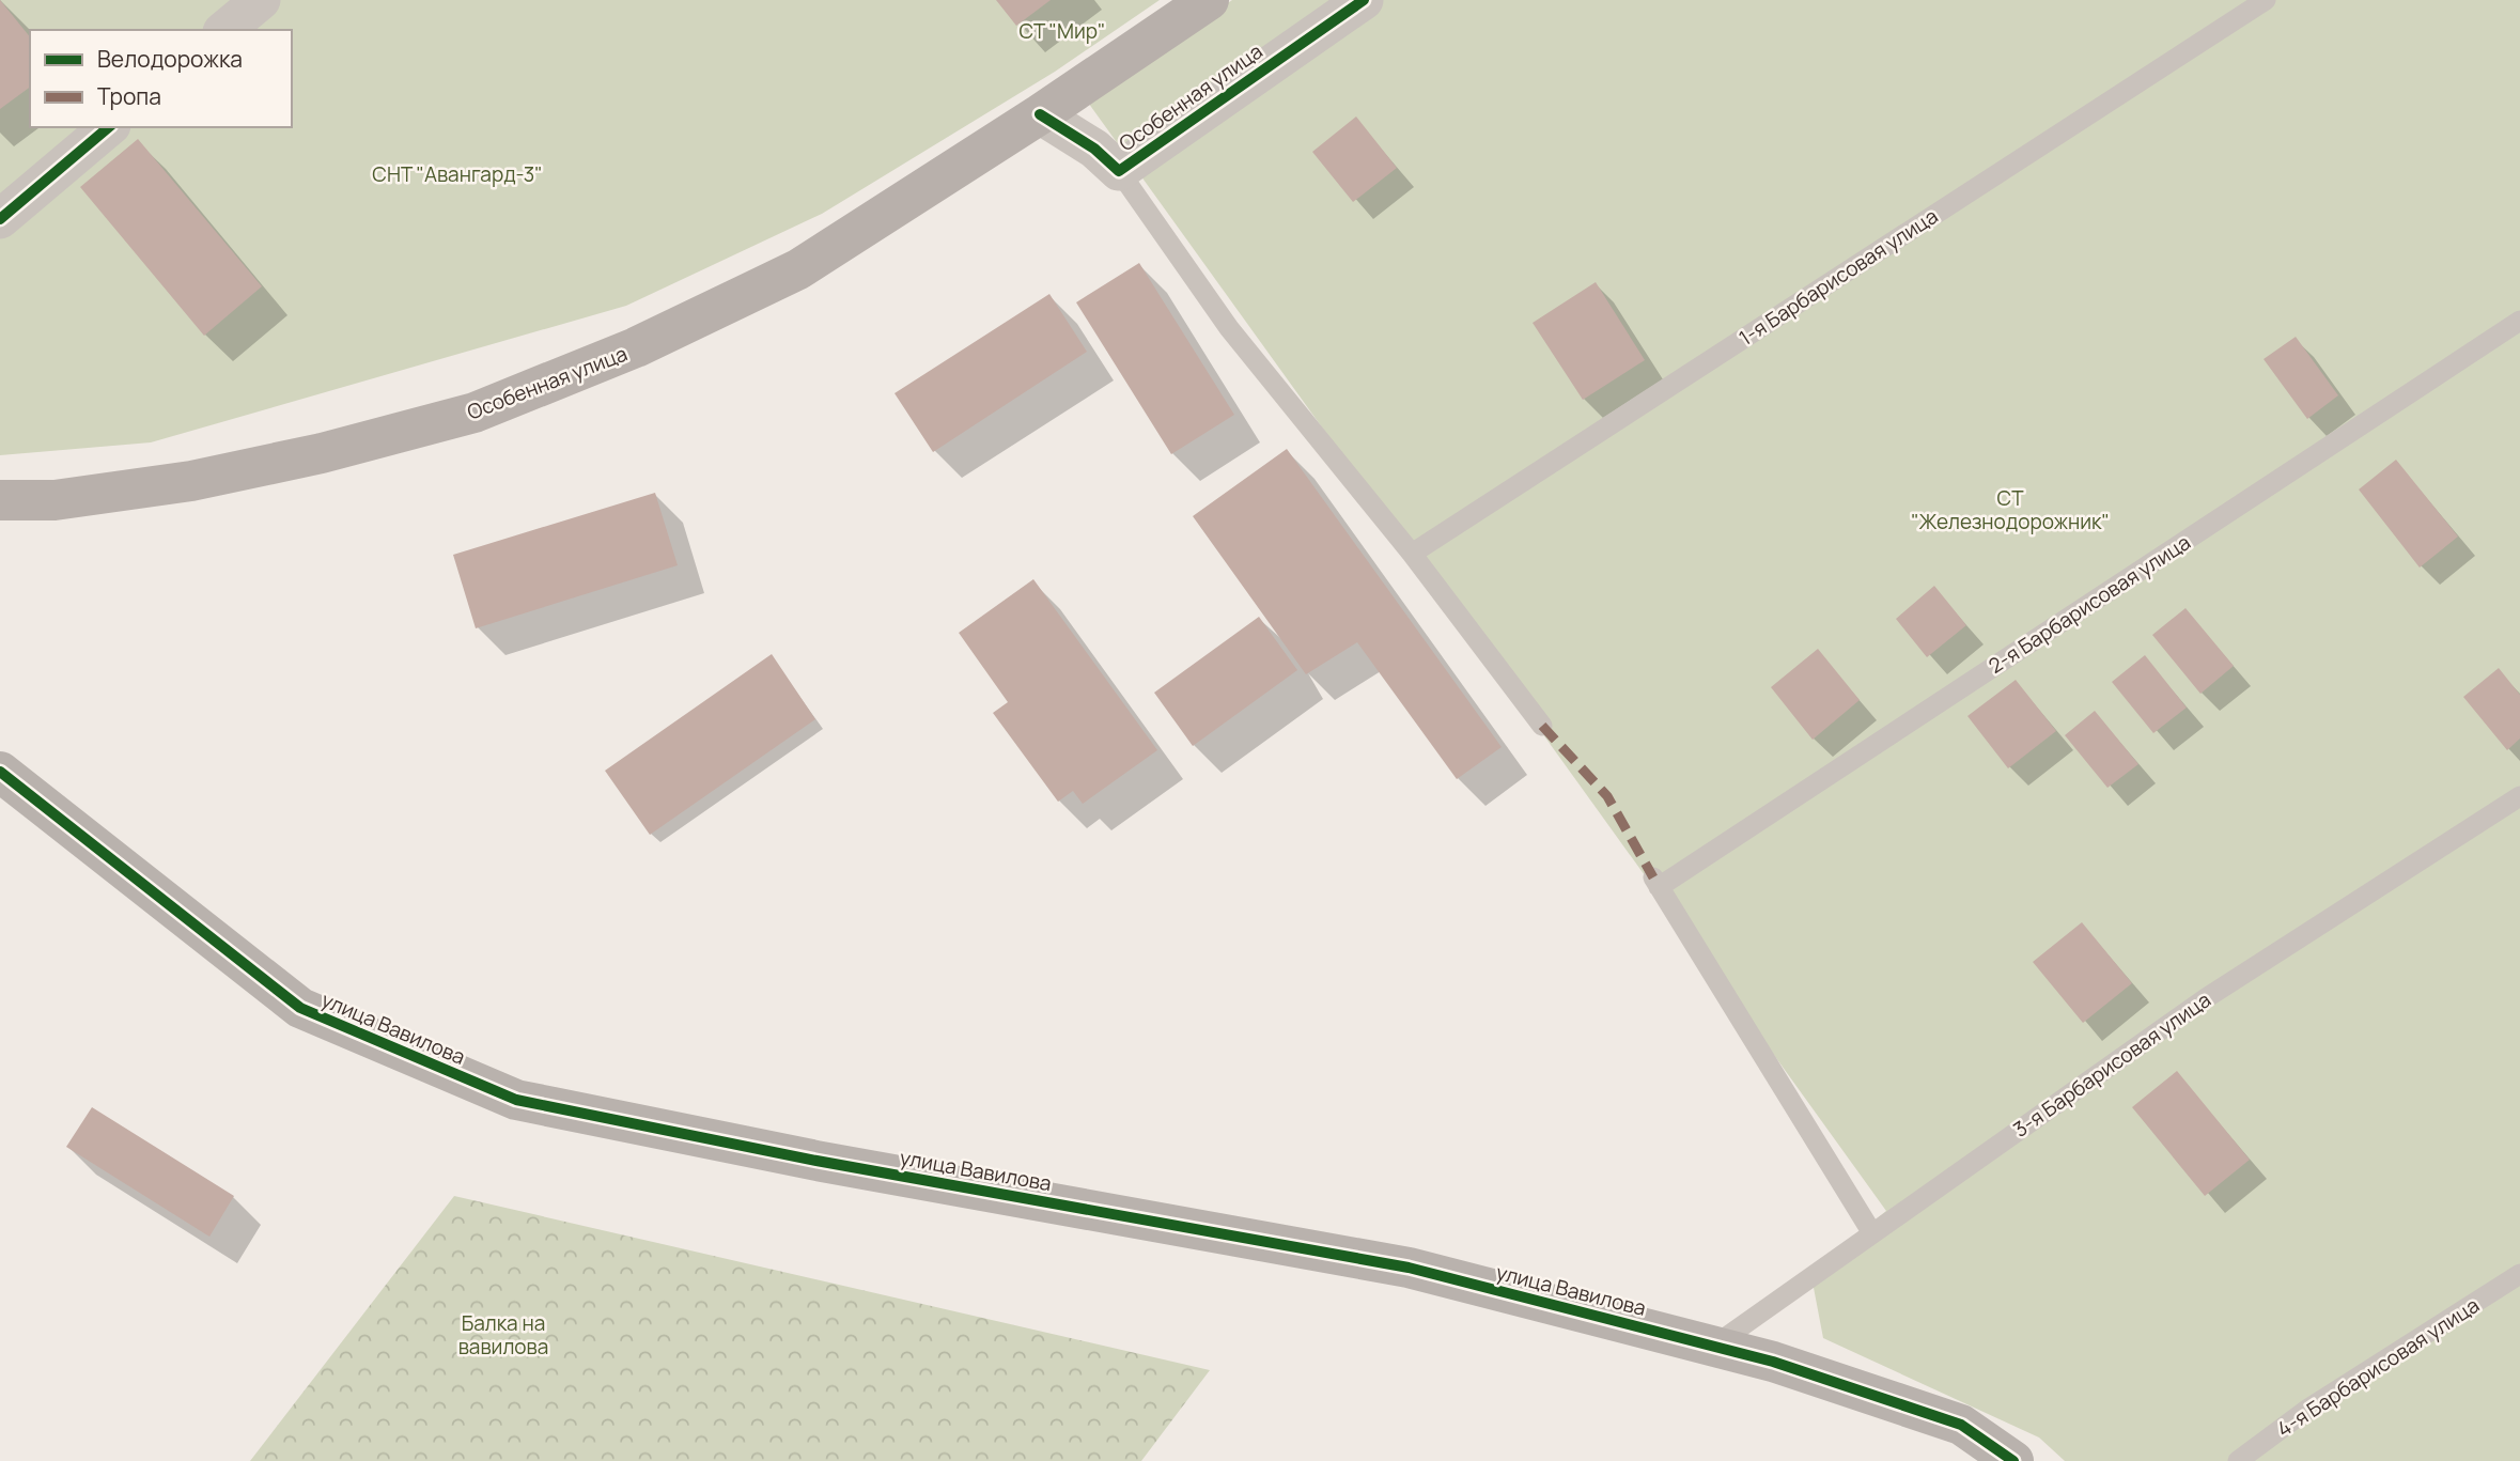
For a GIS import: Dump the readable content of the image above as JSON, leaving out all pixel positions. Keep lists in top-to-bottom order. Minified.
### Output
{"streets":{"main road":["Особенная улица"],"street":["улица Вавилова"],"lane":["1-я Барбарисовая улица","2-я Барбарисовая улица","3-я Барбарисовая улица","4-я Барбарисовая улица"]},"crossings":[["2-я Барбарисовая улица","3-я Барбарисовая улица"],["улица Вавилова","3-я Барбарисовая улица"]],"parks":["СТ \"Мир\"","СНТ \"Авангард-3\"","СТ \"Железнодорожник\"","Балка на вавилова"],"legend":["Велодорожка","Тропа"]}
